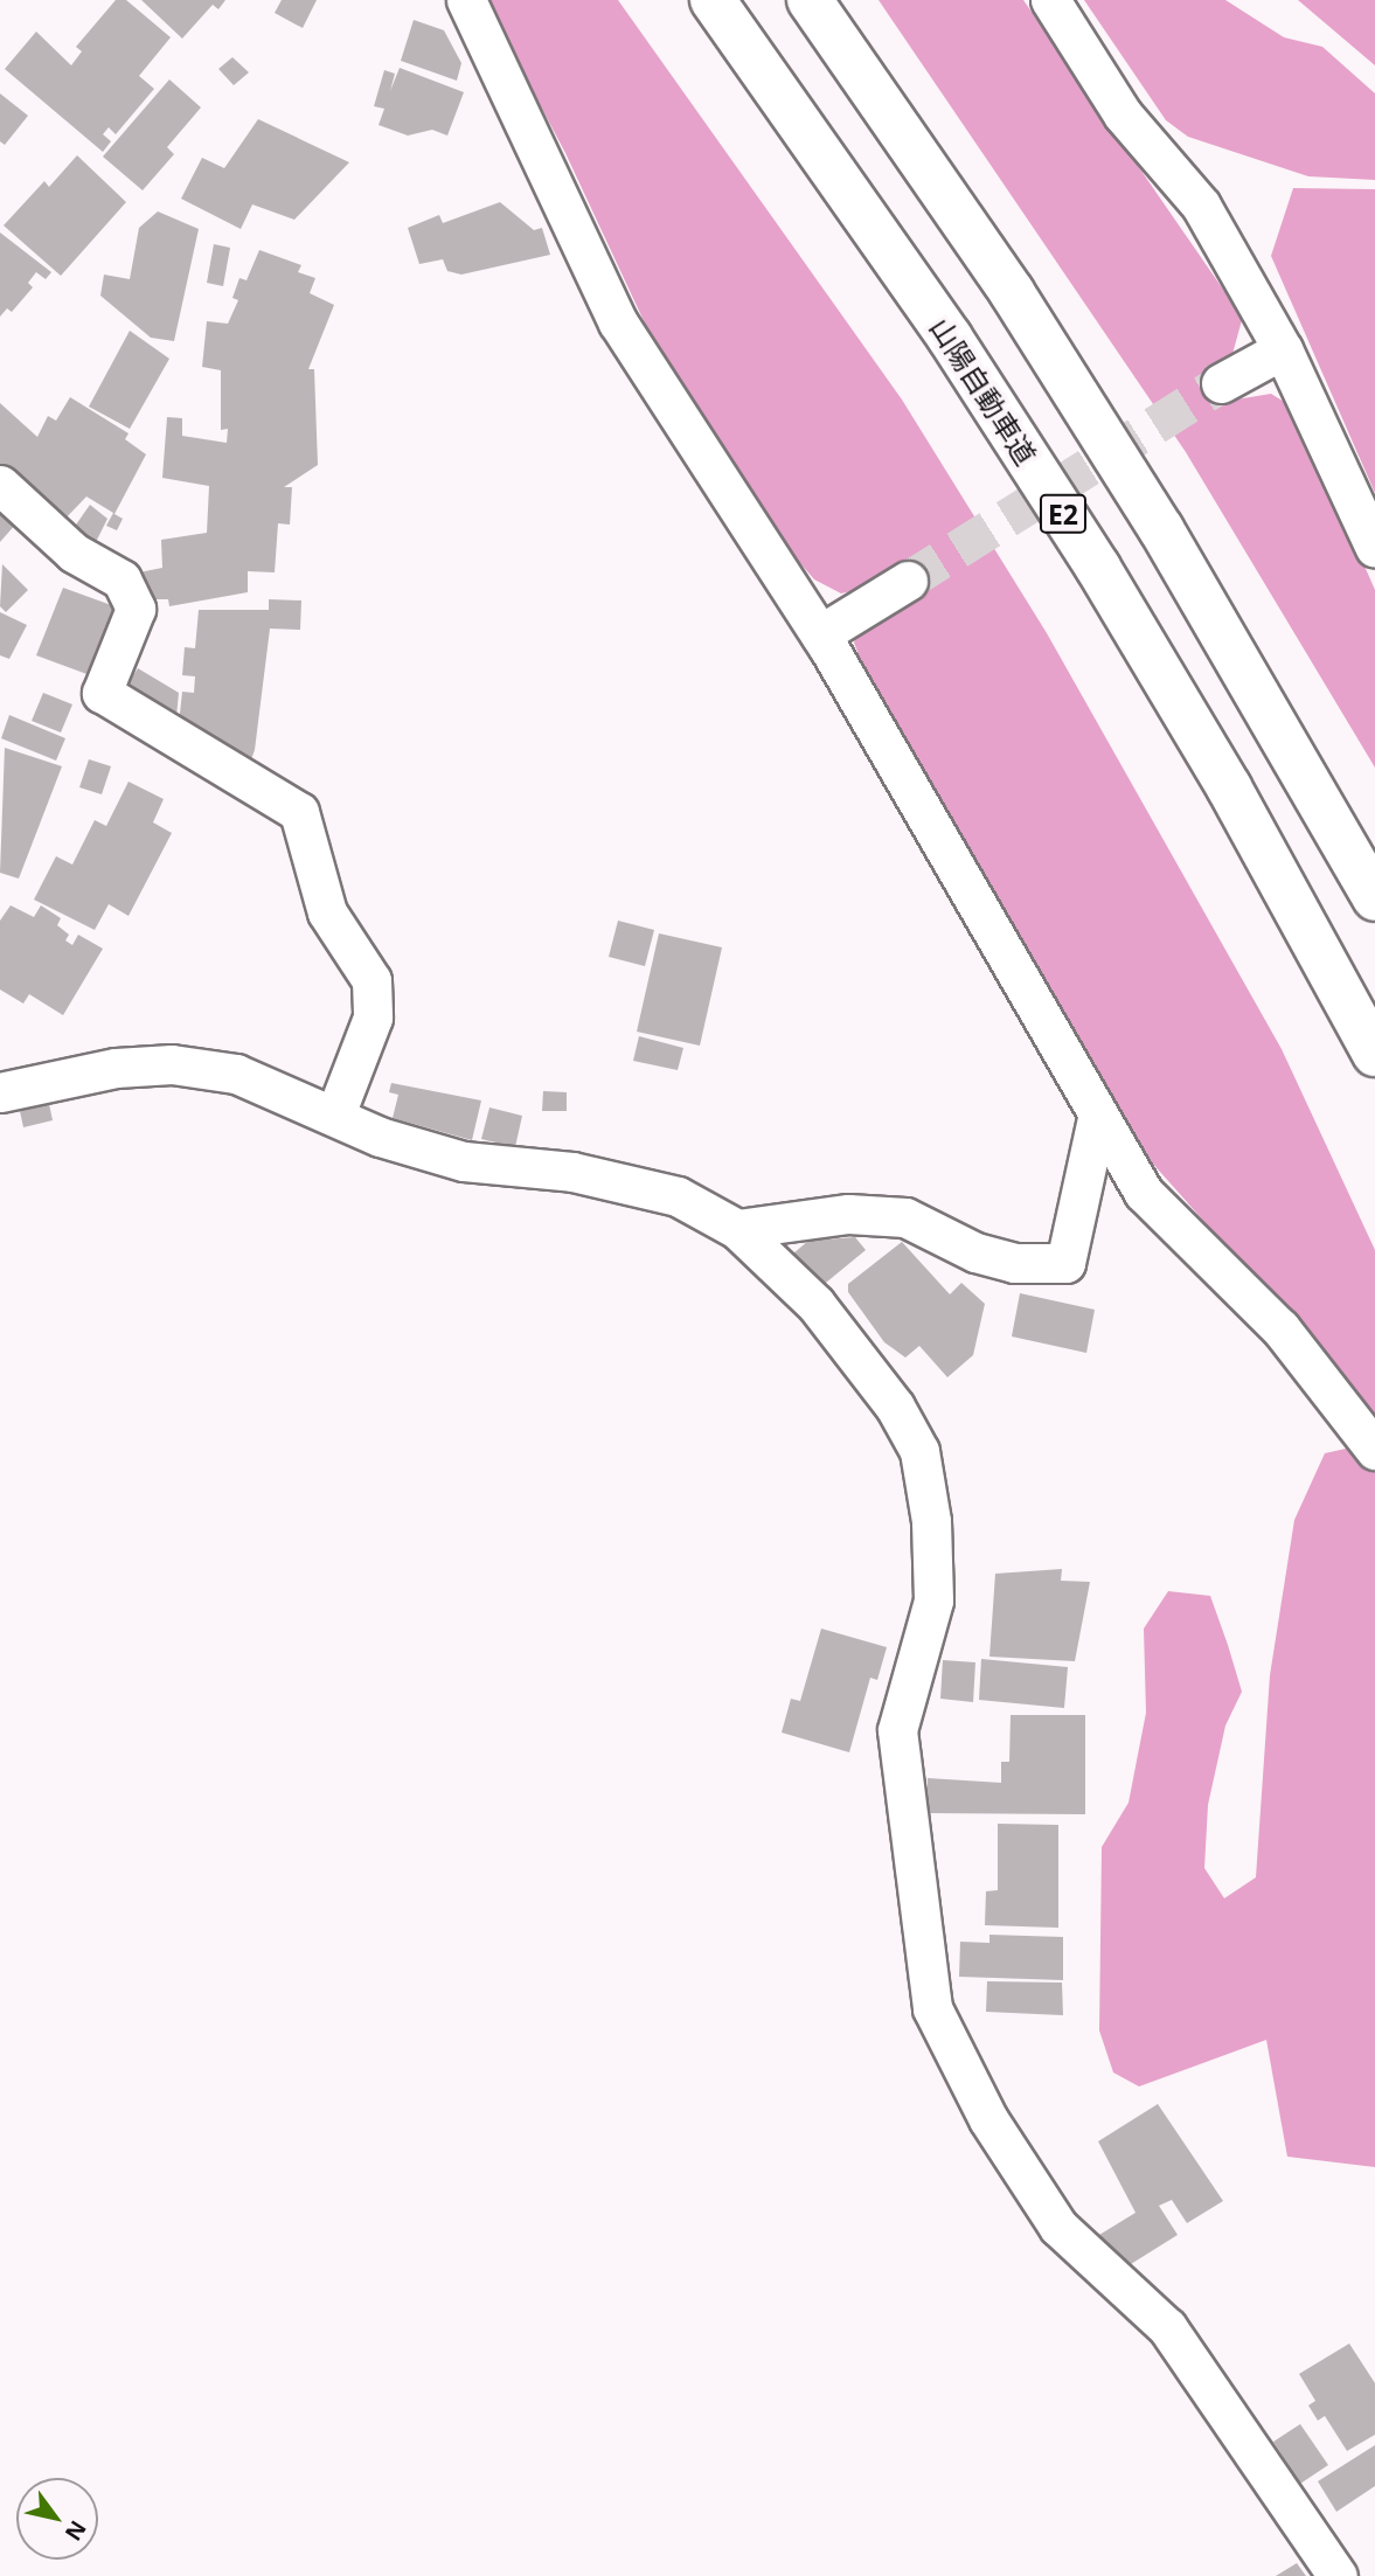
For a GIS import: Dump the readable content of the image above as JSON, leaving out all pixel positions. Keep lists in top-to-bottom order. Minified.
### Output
{"streets":{"highway":["山陽自動車道","E2"]},"north":"bottom right"}
